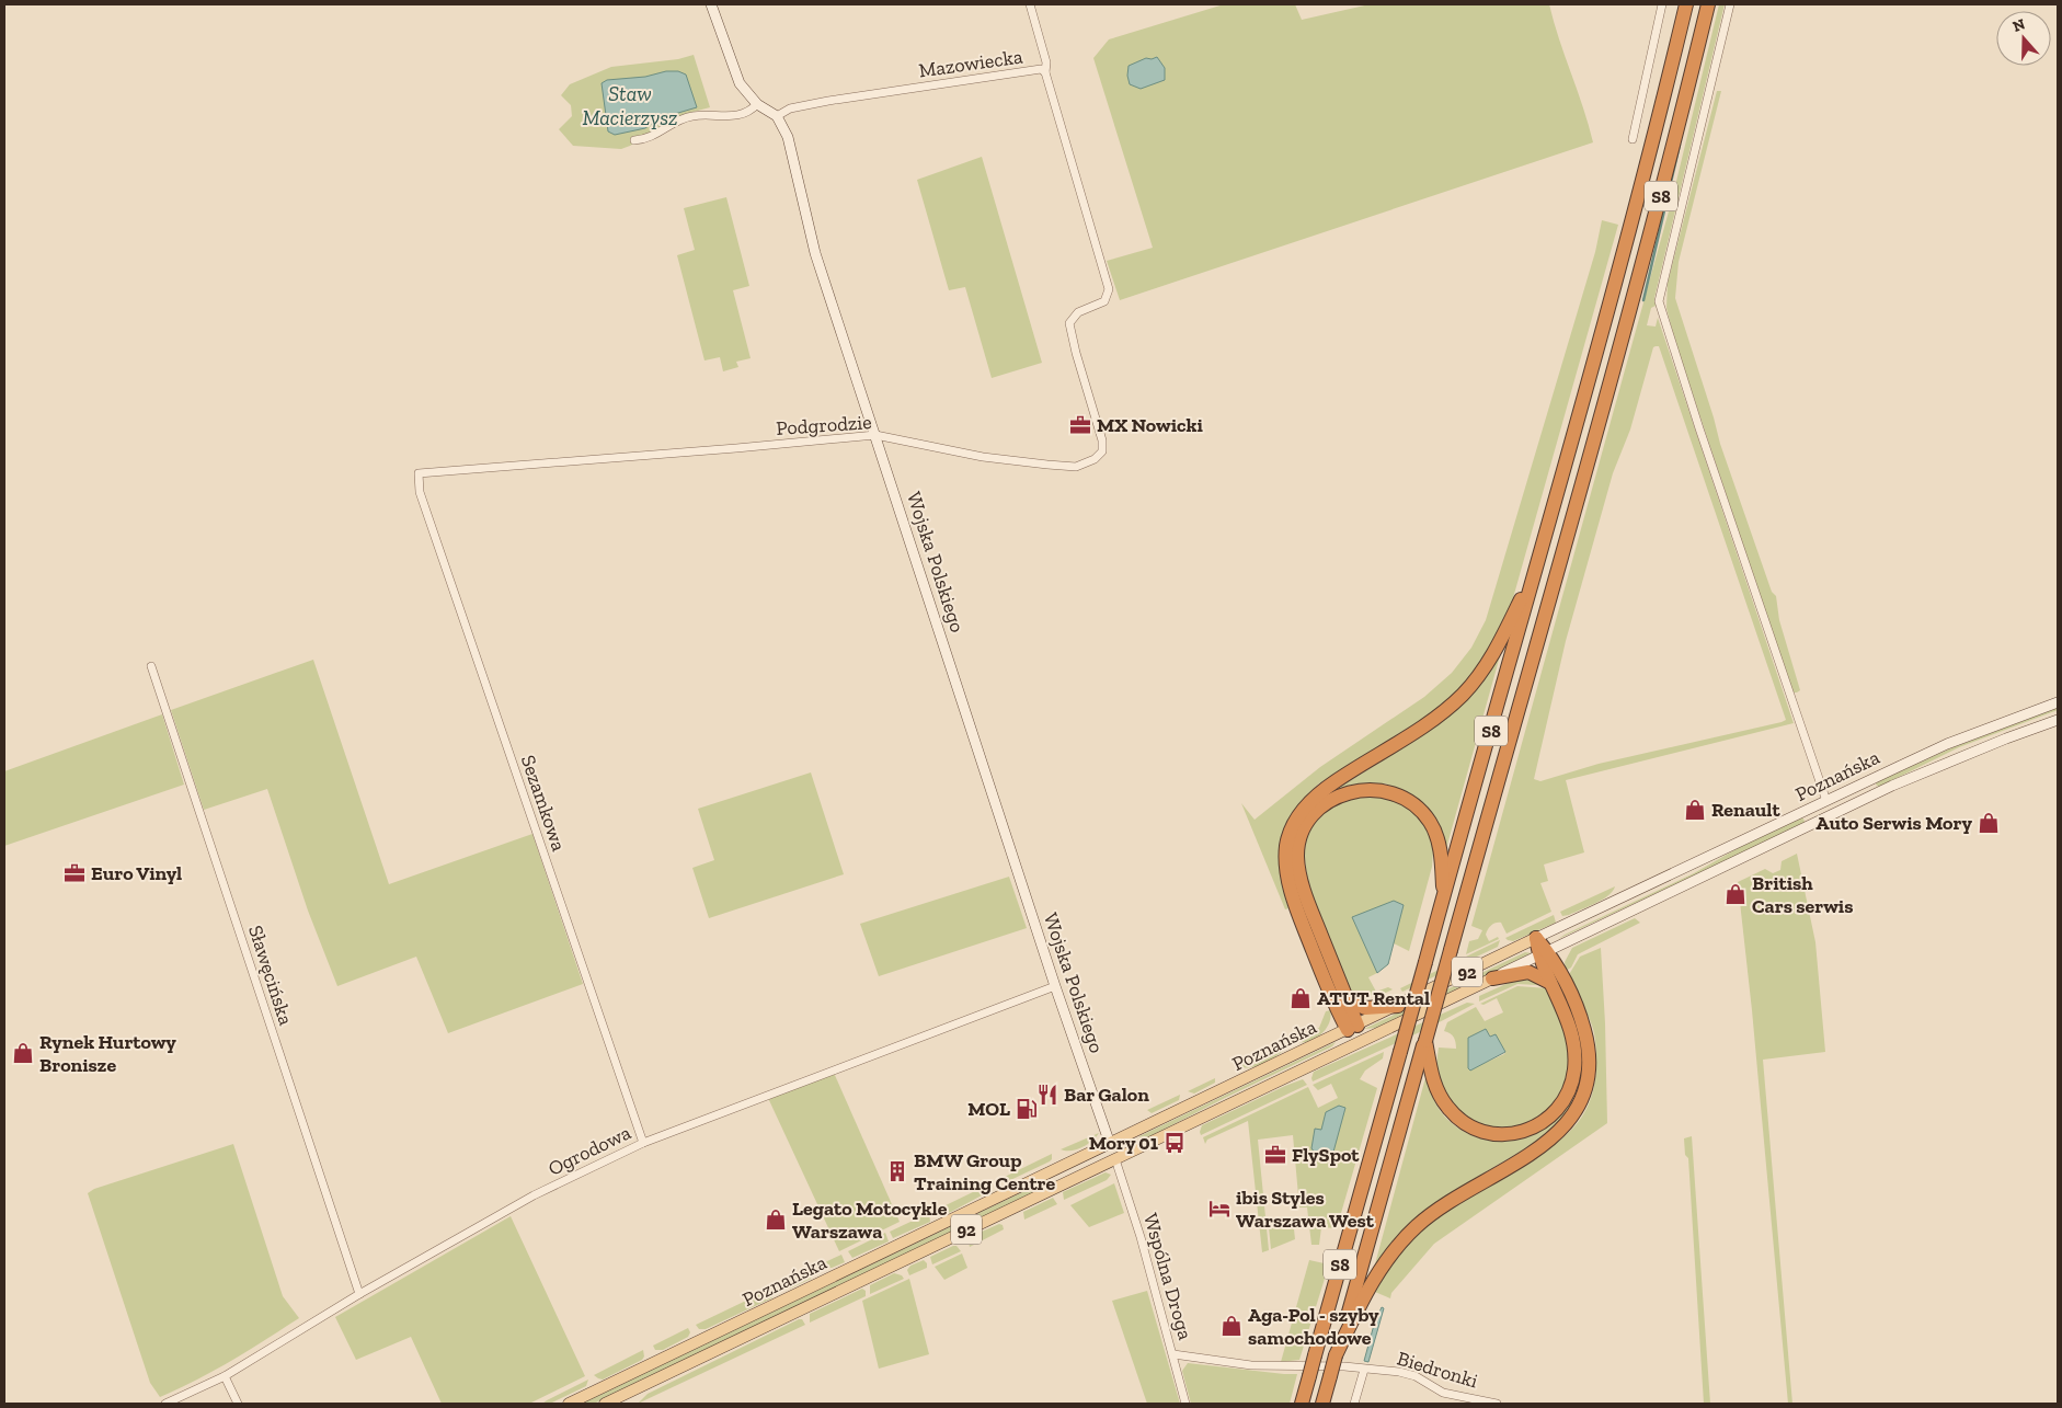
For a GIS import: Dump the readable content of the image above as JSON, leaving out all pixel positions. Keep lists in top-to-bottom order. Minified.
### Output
{"streets":{"highway":["S8"],"main road":["Poznańska","92"],"street":["Mazowiecka","Podgrodzie","Wojska Polskiego","Sezamkowa","Sławęcińska","Ogrodowa","Wspólna Droga","Biedronki"]},"crossings":[["Mazowiecka","Podgrodzie"],["Mazowiecka","Wojska Polskiego"],["Podgrodzie","Wojska Polskiego"],["Podgrodzie","Sezamkowa"],["Wojska Polskiego","Poznańska"],["Wojska Polskiego","Ogrodowa"],["Poznańska","Wspólna Droga"],["Sezamkowa","Ogrodowa"],["Sławęcińska","Ogrodowa"],["Wspólna Droga","Biedronki"]],"water":["Staw Macierzysz"],"places":{"office":["MX Nowicki","Euro Vinyl","FlySpot"],"shop":["Renault","Auto Serwis Mory","British Cars serwis","ATUT Rental","Rynek Hurtowy Bronisze","Legato Motocykle Warszawa","Aga-Pol - szyby samochodowe"],"restaurant":["Bar Galon"],"fuel station":["MOL"],"bus stop":["Mory 01"],"building":["BMW Group Training Centre"],"hotel":["ibis Styles Warszawa West"]},"north":"top"}
